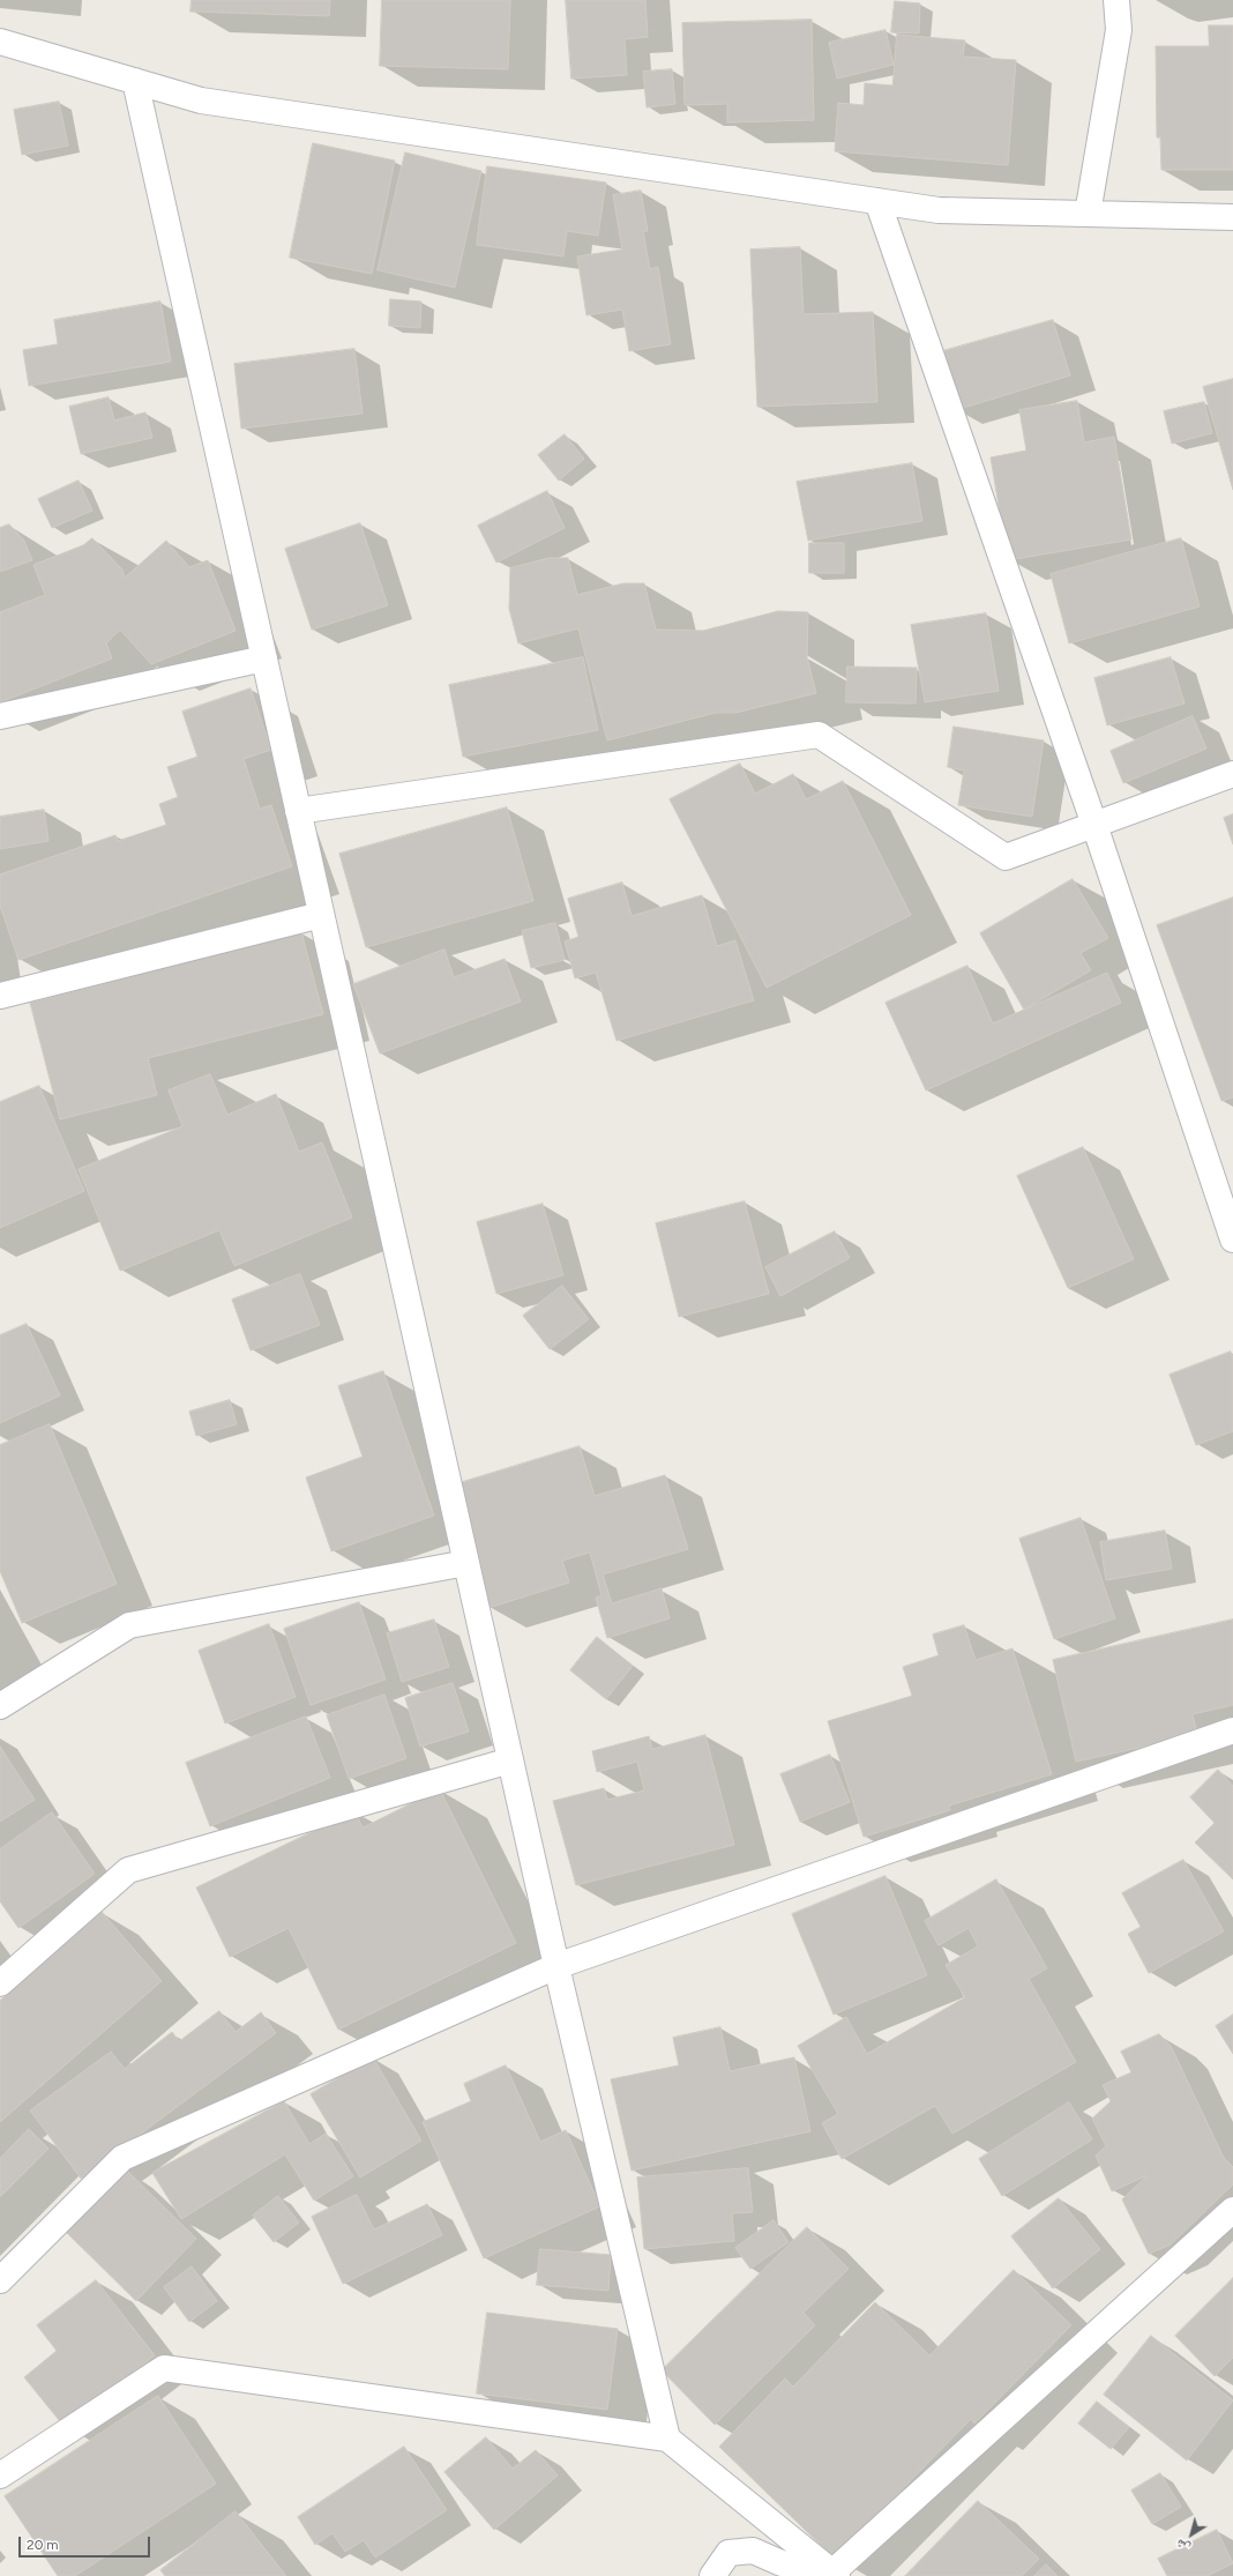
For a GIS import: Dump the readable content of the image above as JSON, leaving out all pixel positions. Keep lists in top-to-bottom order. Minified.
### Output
{"scale_bar":"20 m","north":"bottom left"}
